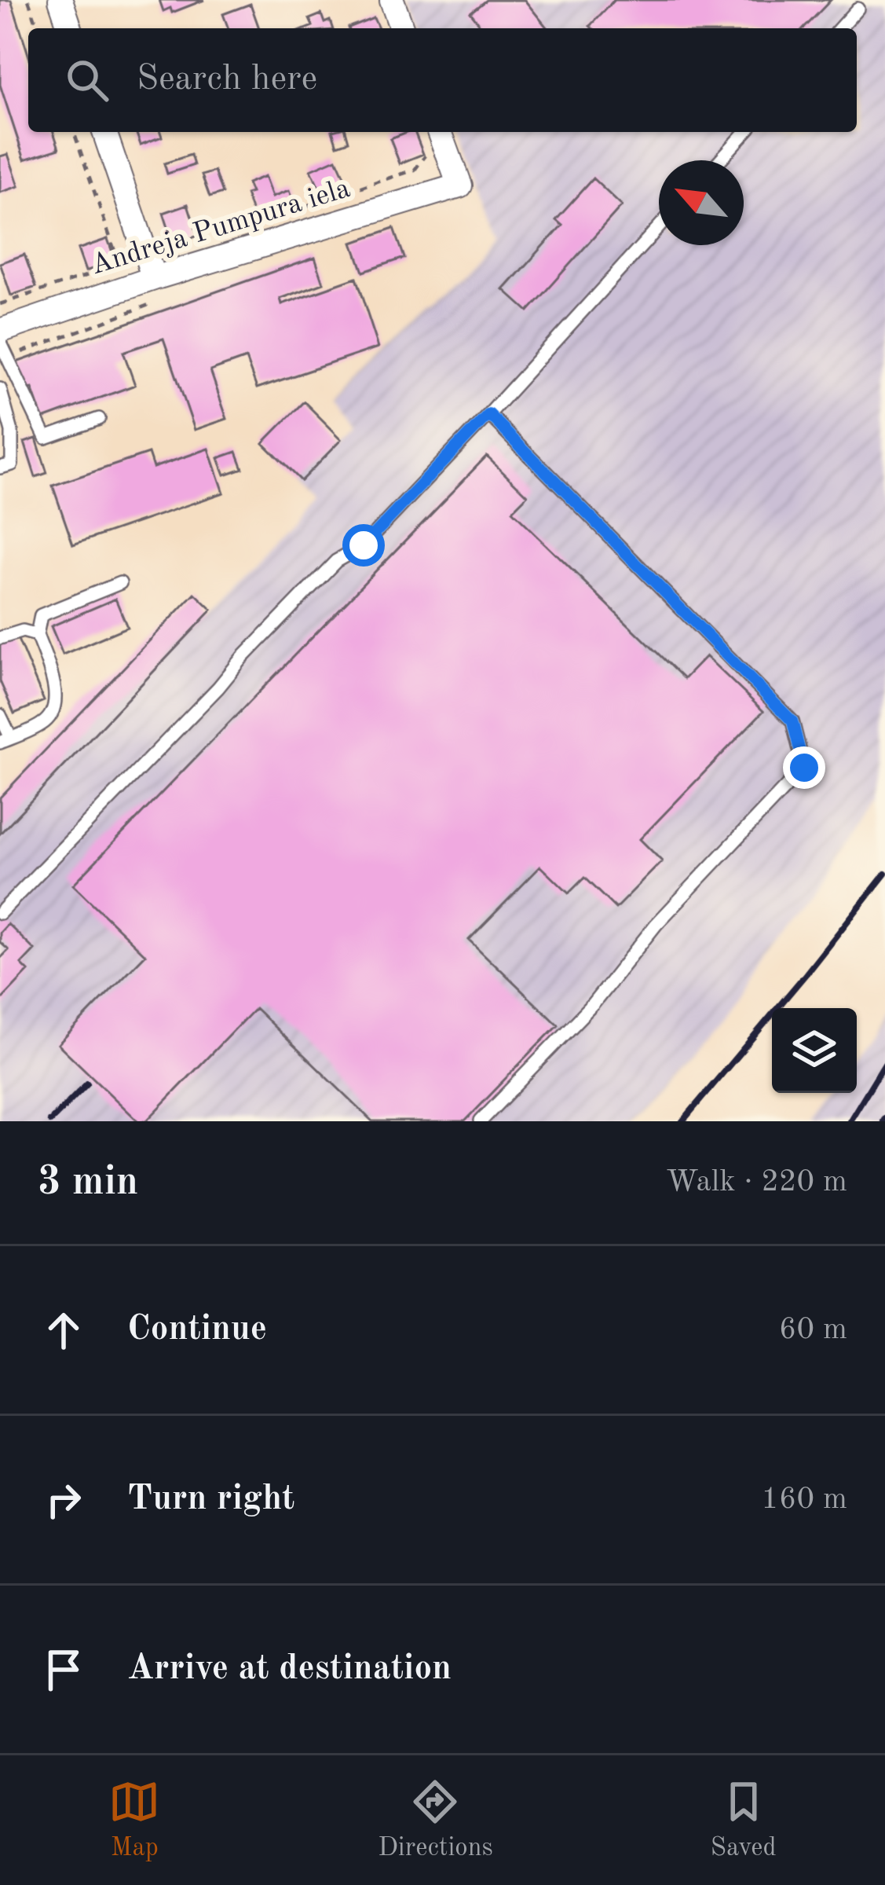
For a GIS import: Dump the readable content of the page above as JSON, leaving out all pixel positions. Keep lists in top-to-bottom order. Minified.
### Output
{"streets":{"street":["Andreja Pumpura iela"]},"north":"top left","page":{"search":"Search here","heading":["3 min","Walk · 220 m"],"list":[["Continue","60 m"],["Turn right","160 m"],"Arrive at destination"],"nav":["Map","Directions","Saved"]}}
